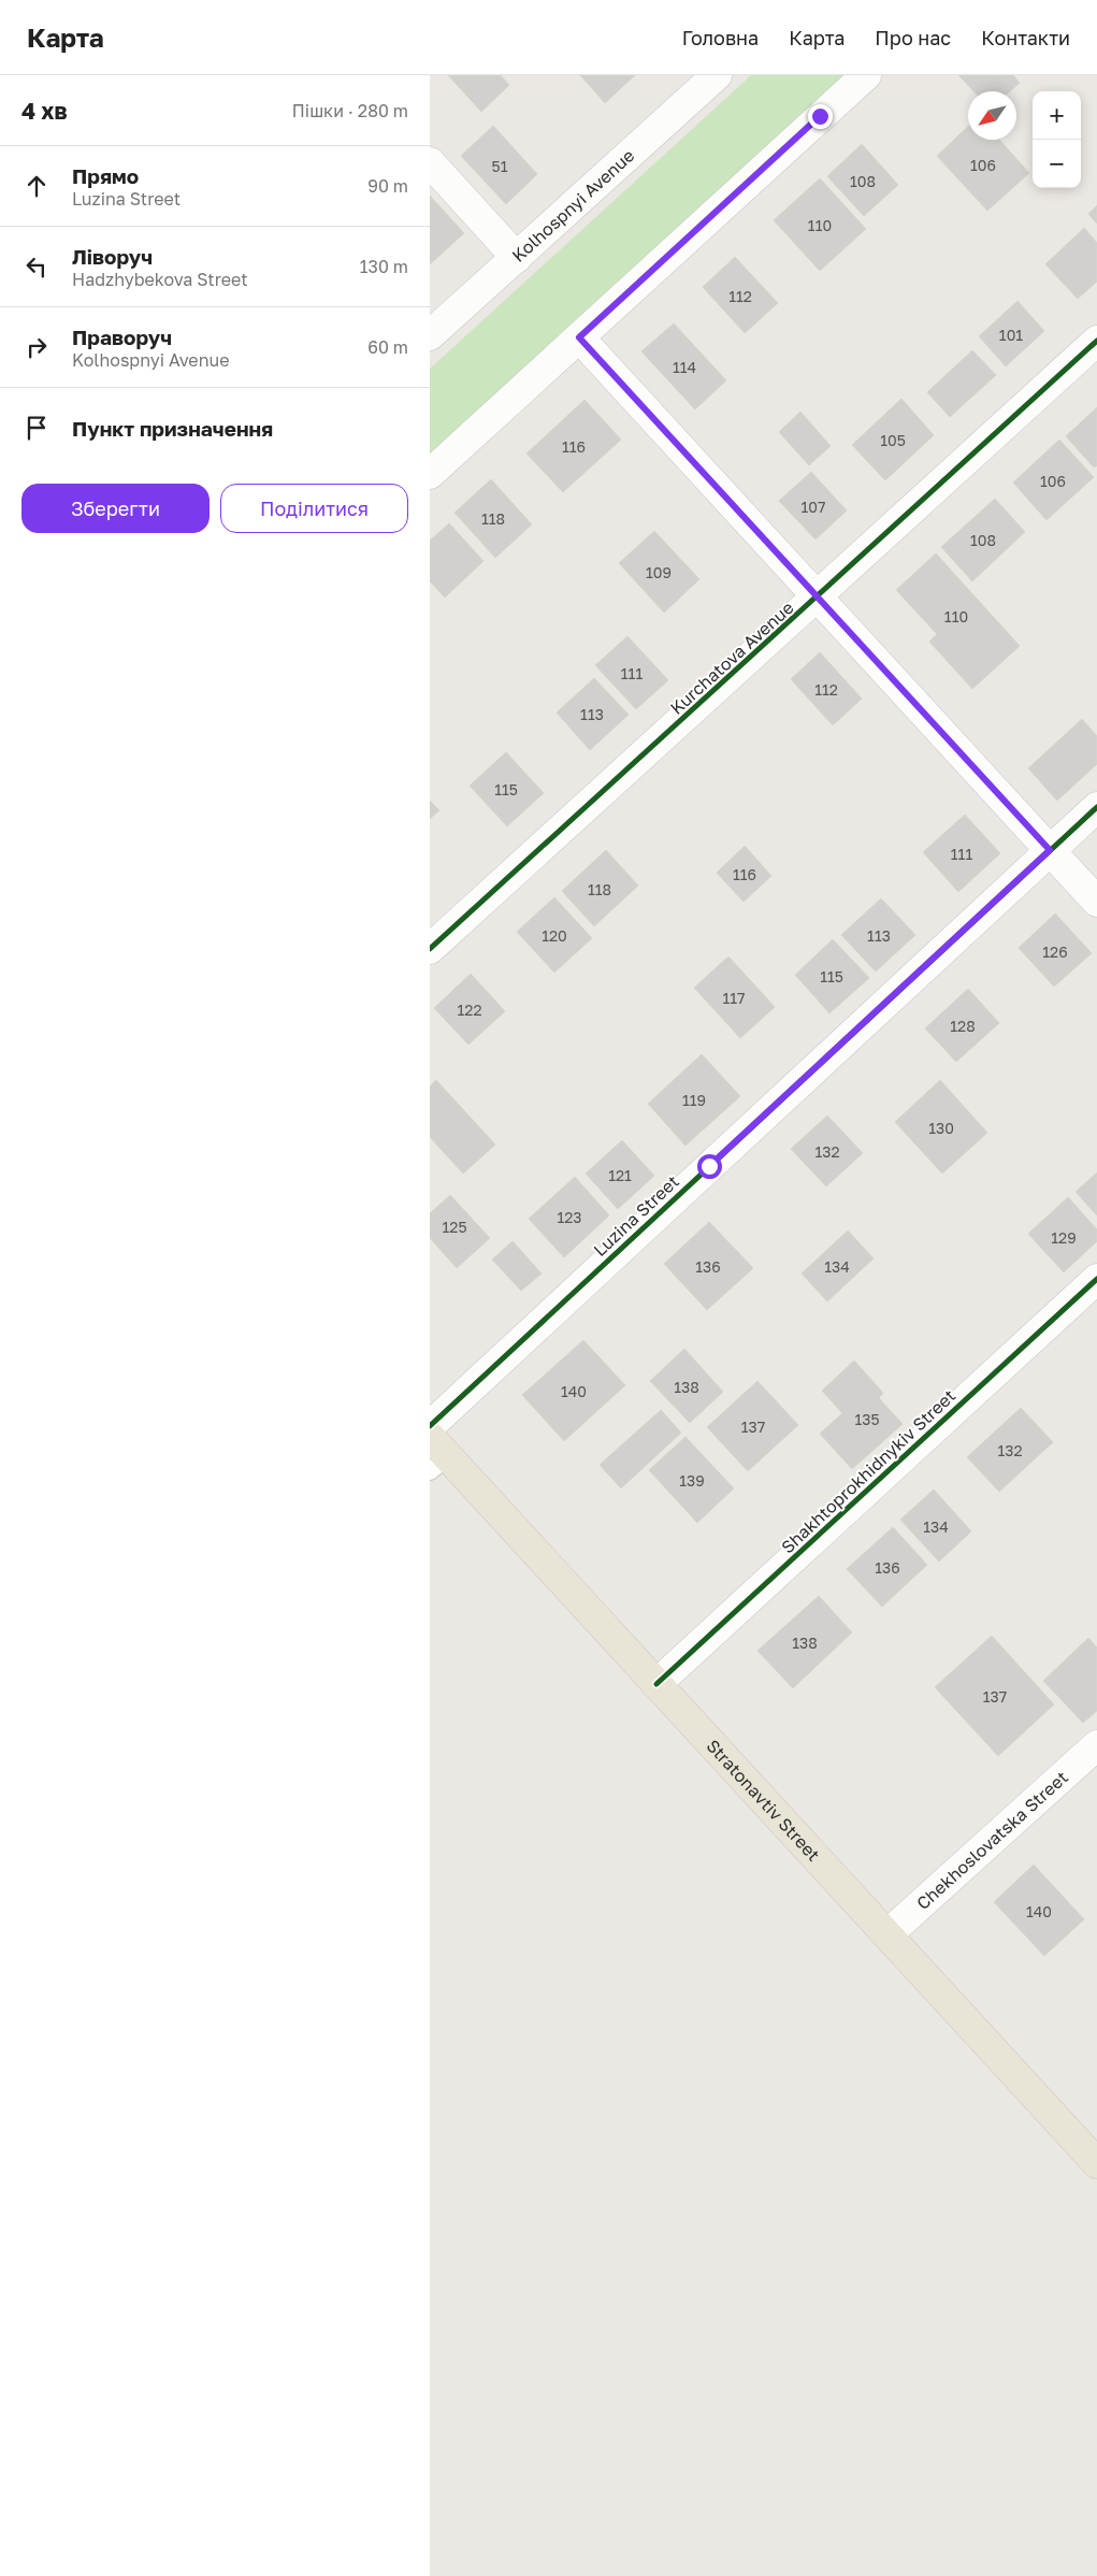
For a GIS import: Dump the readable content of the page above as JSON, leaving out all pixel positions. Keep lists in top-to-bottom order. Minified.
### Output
{"streets":{"main road":["Stratonavtiv Street"],"street":["Kolhospnyi Avenue","Kurchatova Avenue","Luzina Street","Shakhtoprokhidnykiv Street","Chekhoslovatska Street"]},"crossings":[["Shakhtoprokhidnykiv Street","Stratonavtiv Street"],["Stratonavtiv Street","Chekhoslovatska Street"]],"house_numbers":["106","51","108","110","112","101","114","105","116","106","107","118","108","109","110","111","112","113","115","111","116","118","120","113","126","115","117","122","128","119","130","132","121","123","125","129","136","134","138","140","135","137","132","139","134","136","138","137","140"],"north":"bottom left","page":{"header":"Карта","nav":["Головна","Карта","Про нас","Контакти"],"heading":["4 хв","Пішки · 280 m"],"map_buttons":["+","−"],"list":[["Прямо","Luzina Street","90 m"],["Ліворуч","Hadzhybekova Street","130 m"],["Праворуч","Kolhospnyi Avenue","60 m"],"Пункт призначення"],"buttons":["Зберегти","Поділитися"]}}
